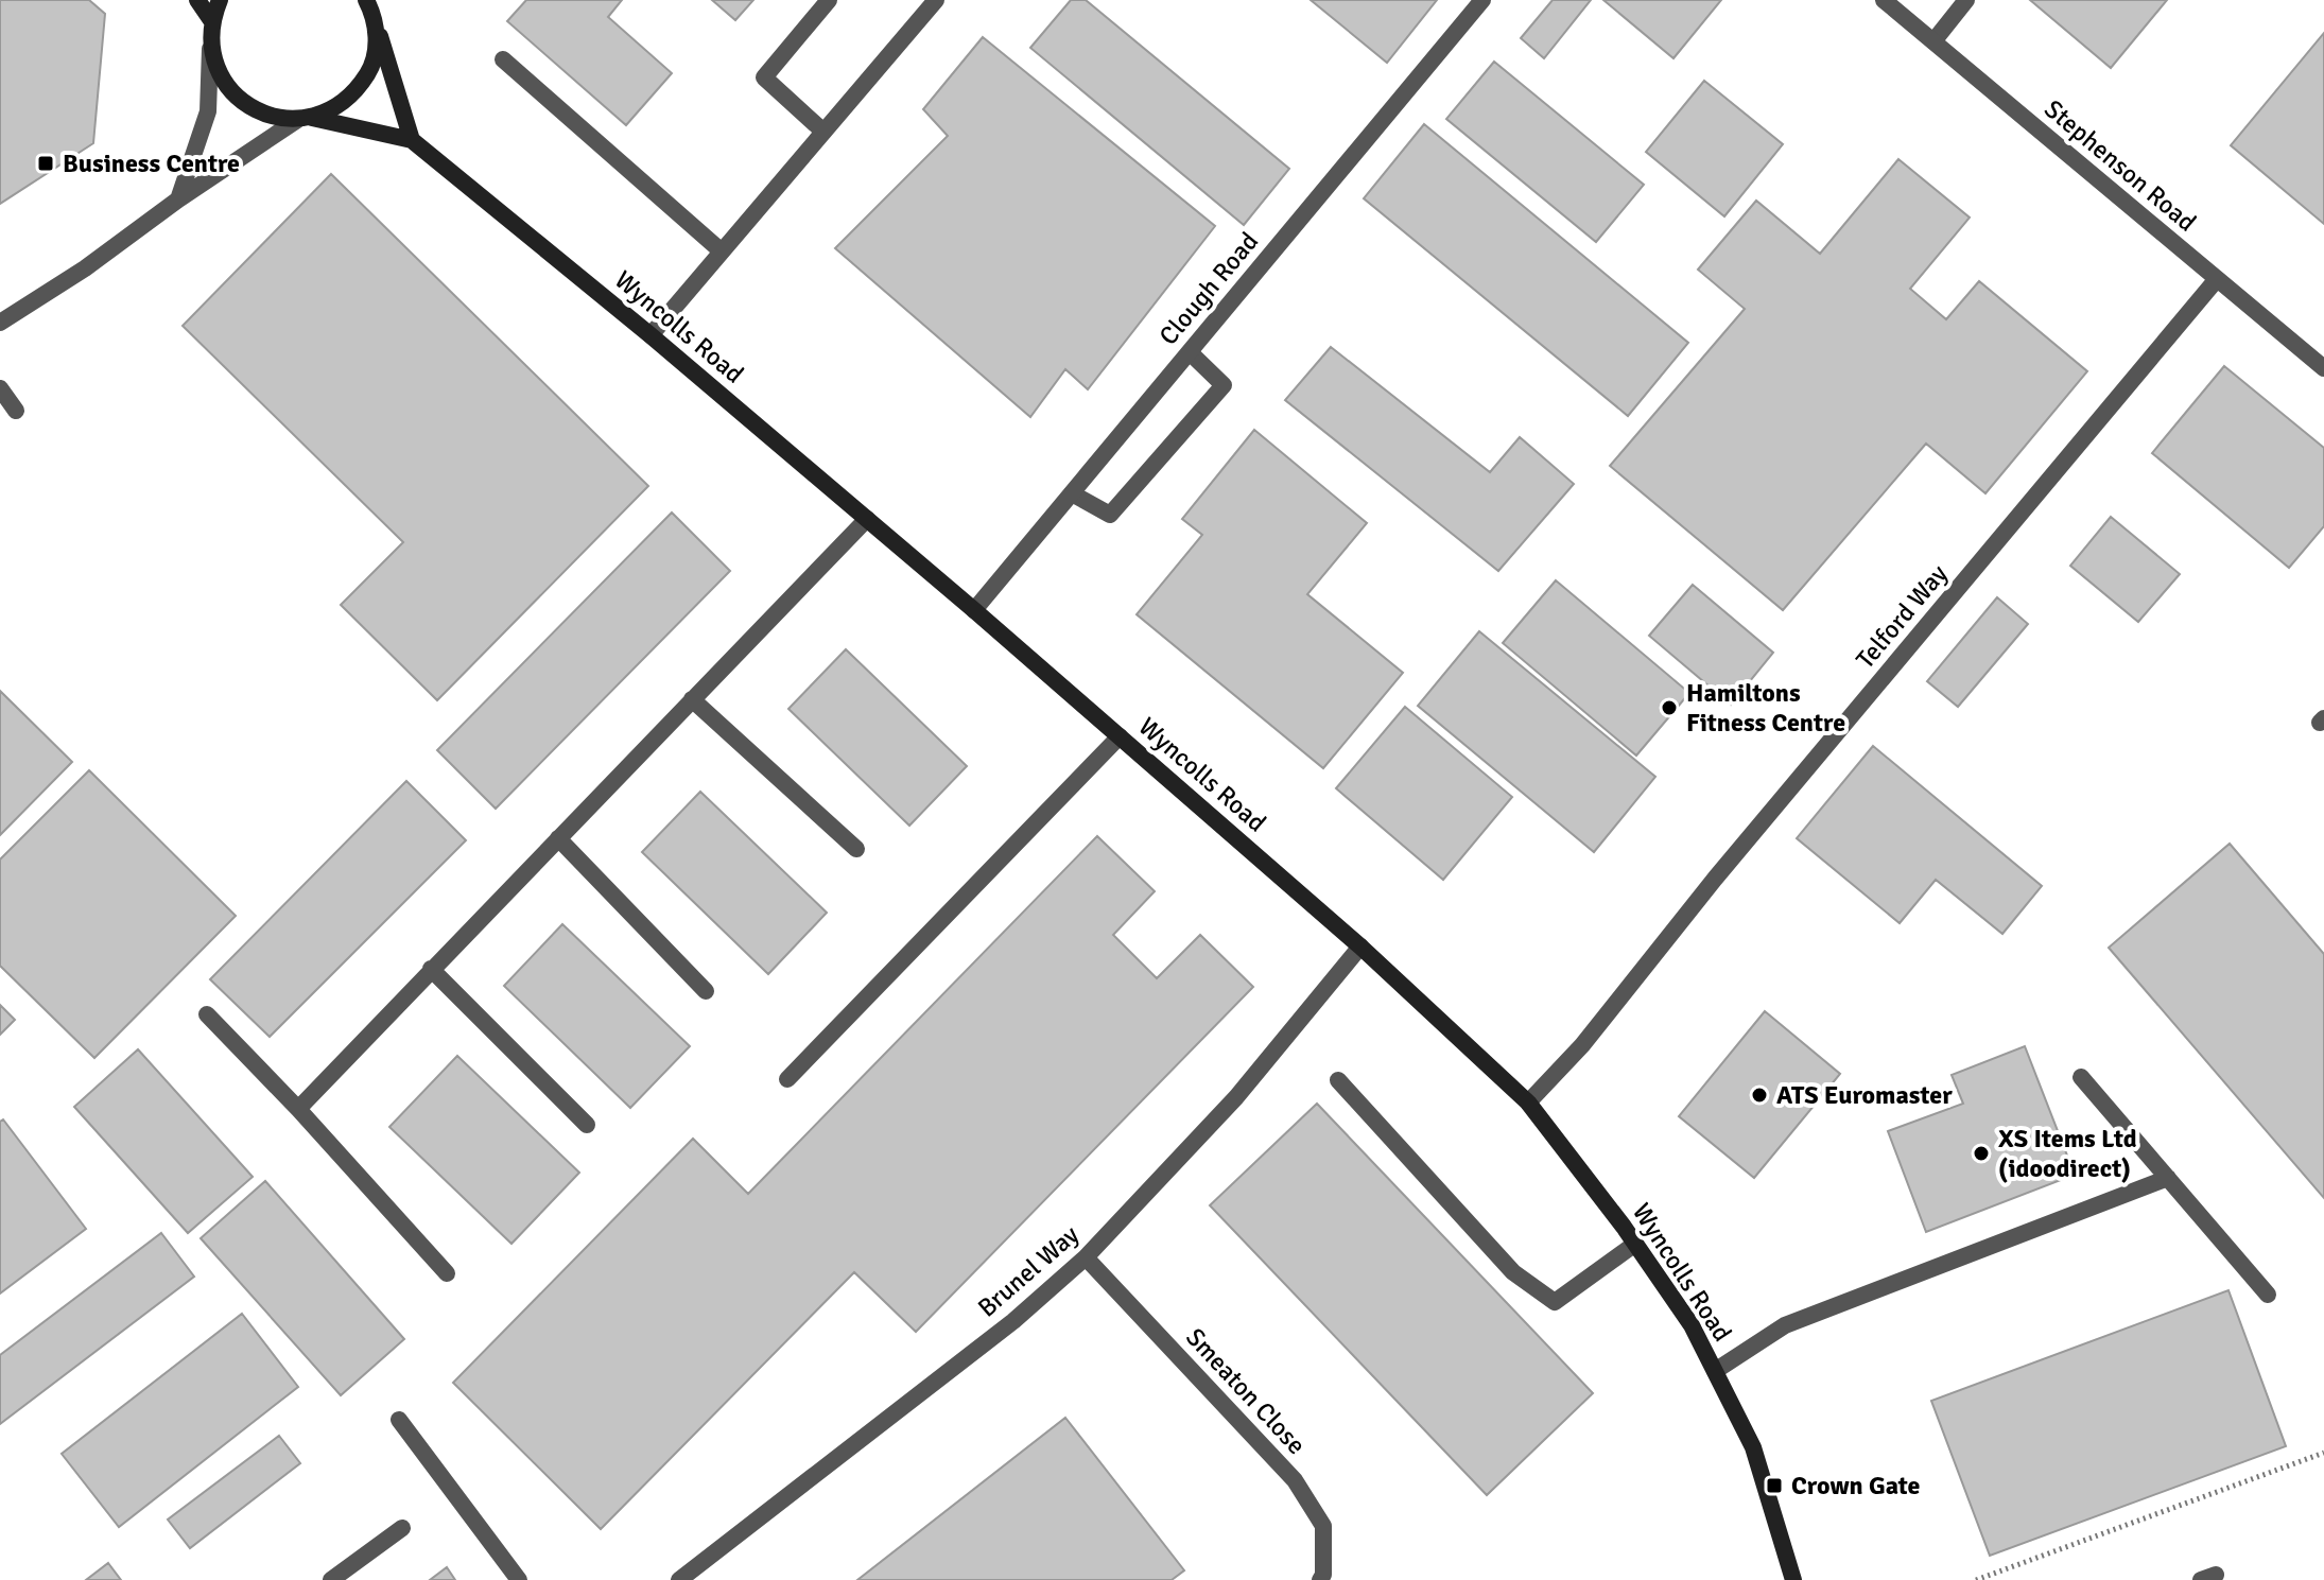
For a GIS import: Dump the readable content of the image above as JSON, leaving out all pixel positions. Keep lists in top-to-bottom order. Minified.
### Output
{"streets":{"street":["Stephenson Road","Clough Road","Wyncolls Road","Telford Way","Brunel Way","Smeaton Close"]},"crossings":[["Stephenson Road","Telford Way"],["Clough Road","Wyncolls Road"],["Wyncolls Road","Telford Way"],["Wyncolls Road","Brunel Way"],["Brunel Way","Smeaton Close"]],"places":{"transit":["Business Centre","Crown Gate"],"other":["Hamiltons Fitness Centre","ATS Euromaster","XS Items Ltd (idoodirect)"]}}
